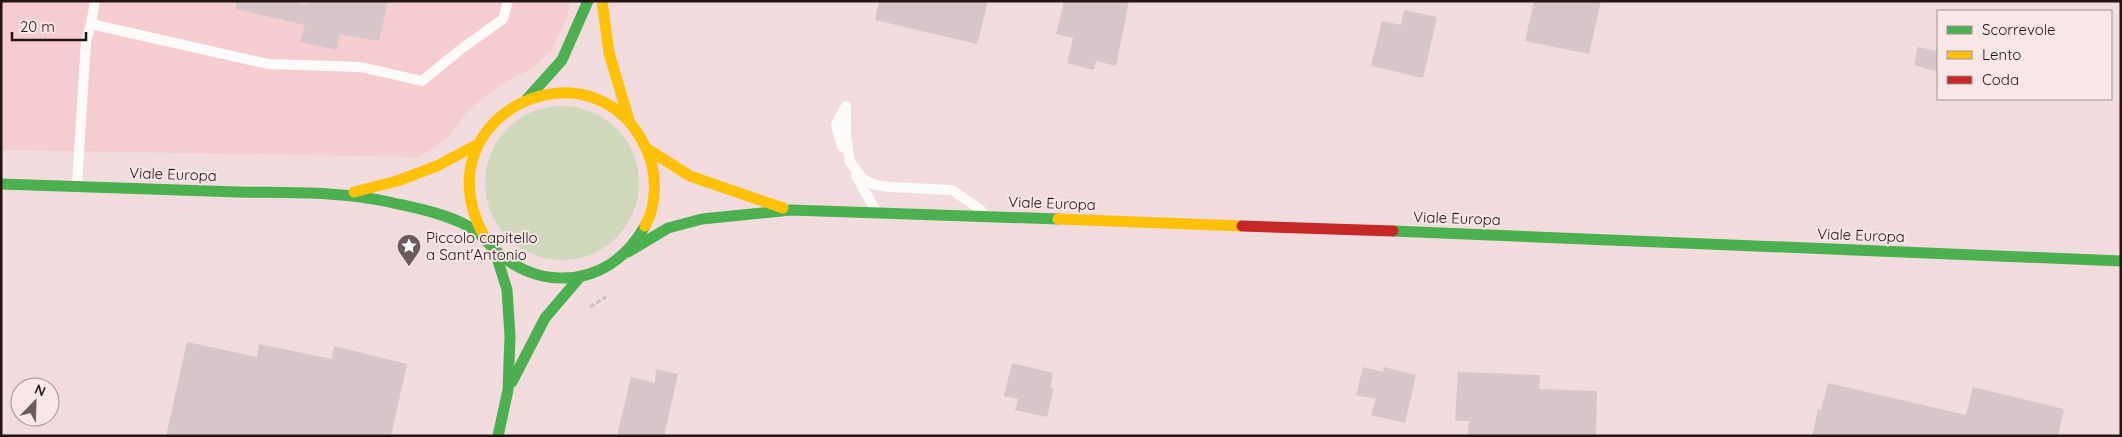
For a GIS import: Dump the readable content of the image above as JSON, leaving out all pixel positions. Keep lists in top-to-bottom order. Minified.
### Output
{"streets":{"main road":["Viale Europa"]},"places":{"place":["Piccolo capitello a Sant'Antonio"]},"legend":["Scorrevole","Lento","Coda"],"scale_bar":"20 m","north":"top right"}
